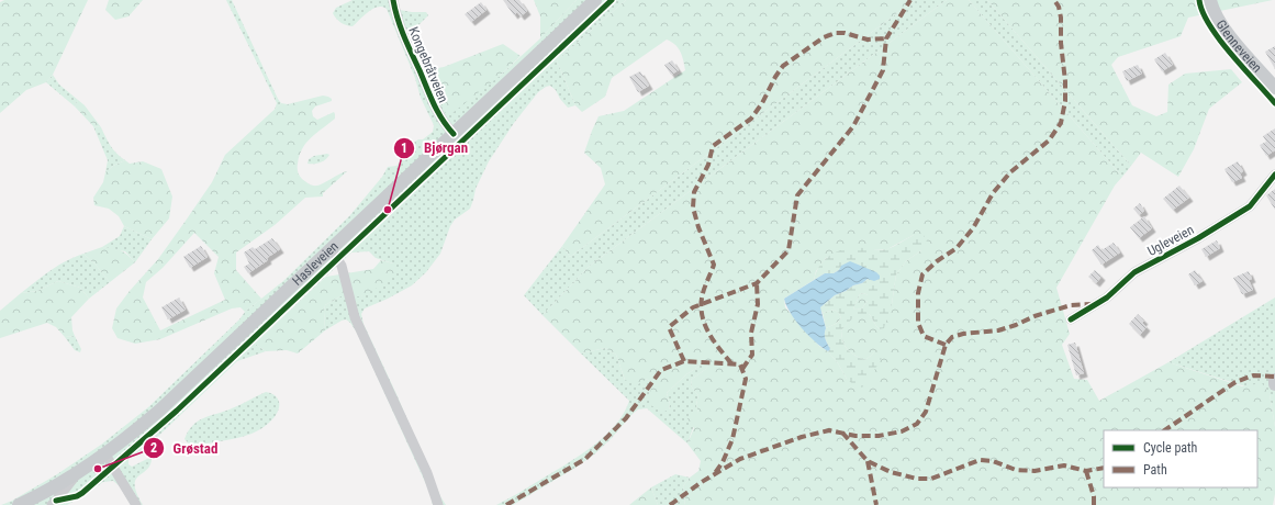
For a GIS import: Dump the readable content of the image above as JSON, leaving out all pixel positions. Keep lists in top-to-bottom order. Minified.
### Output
{"streets":{"main road":["Glenneveien","Hasleveien"],"street":["Kongebråtveien","Ugleveien"]},"crossings":[["Kongebråtveien","Hasleveien"]],"places":["Bjørgan","Grøstad"],"legend":["Cycle path","Path"]}
